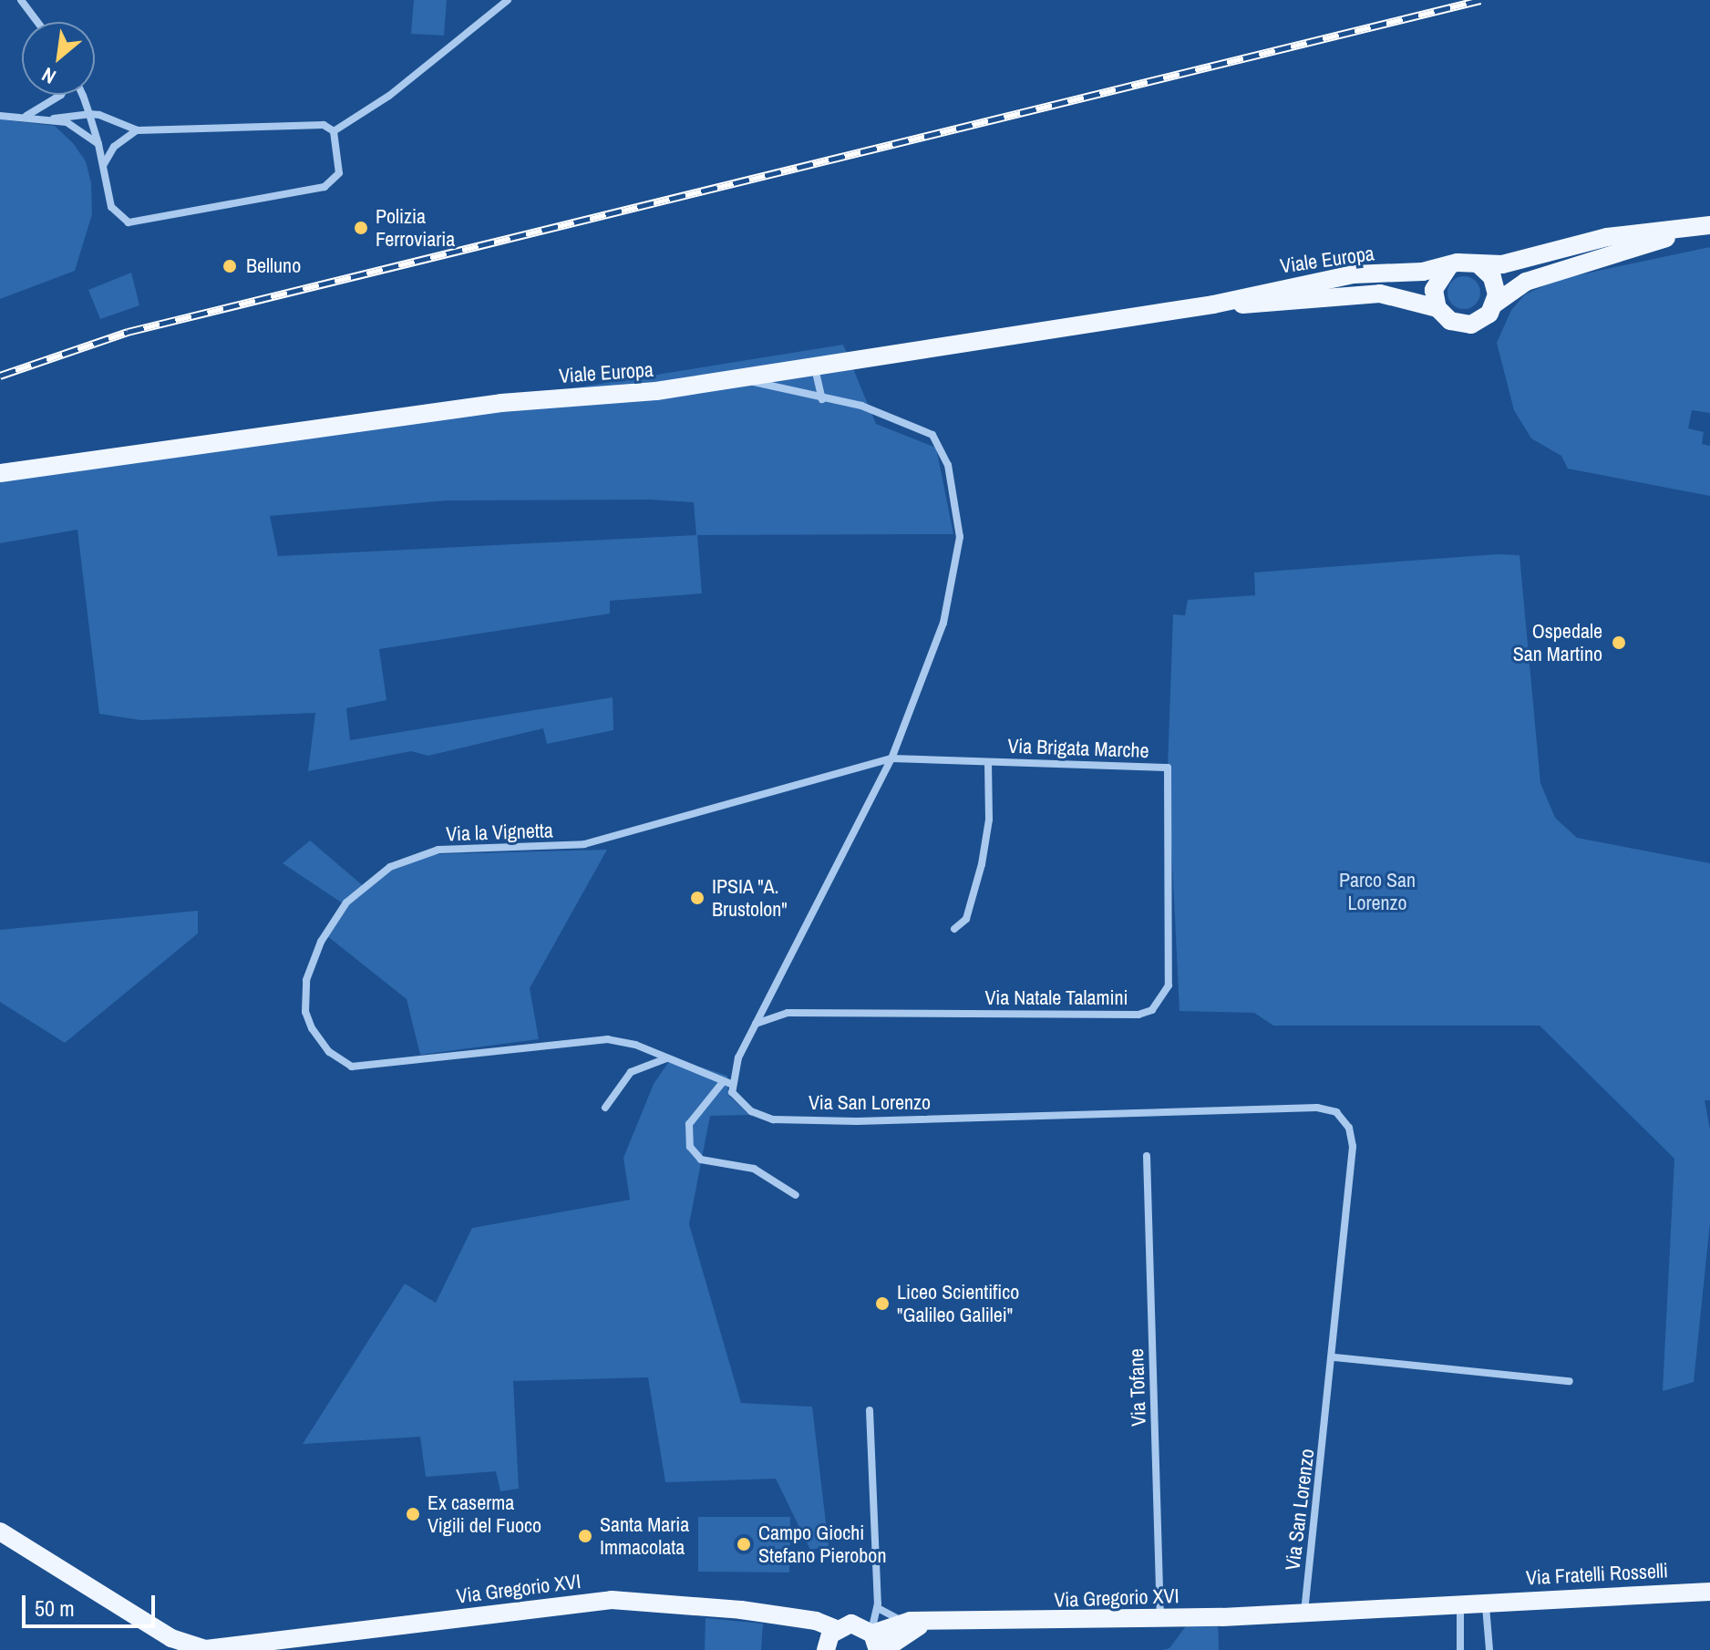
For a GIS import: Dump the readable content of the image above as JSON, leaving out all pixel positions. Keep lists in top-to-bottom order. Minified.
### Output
{"streets":{"main road":["Viale Europa","Via Fratelli Rosselli","Via Gregorio XVI"],"street":["Via Brigata Marche","Via la Vignetta","Via Natale Talamini","Via San Lorenzo","Via Tofane"]},"crossings":[["Via Brigata Marche","Via la Vignetta"],["Via Brigata Marche","Via Natale Talamini"],["Via la Vignetta","Via San Lorenzo"],["Via San Lorenzo","Via Fratelli Rosselli"],["Via San Lorenzo","Via Gregorio XVI"],["Via Tofane","Via Gregorio XVI"],["Via Fratelli Rosselli","Via Gregorio XVI"]],"parks":["Parco San Lorenzo"],"places":["Polizia Ferroviaria","Belluno","Ospedale San Martino","IPSIA \"A. Brustolon\"","Liceo Scientifico \"Galileo Galilei\"","Ex caserma Vigili del Fuoco","Santa Maria Immacolata","Campo Giochi Stefano Pierobon"],"scale_bar":"50 m","north":"bottom left"}
